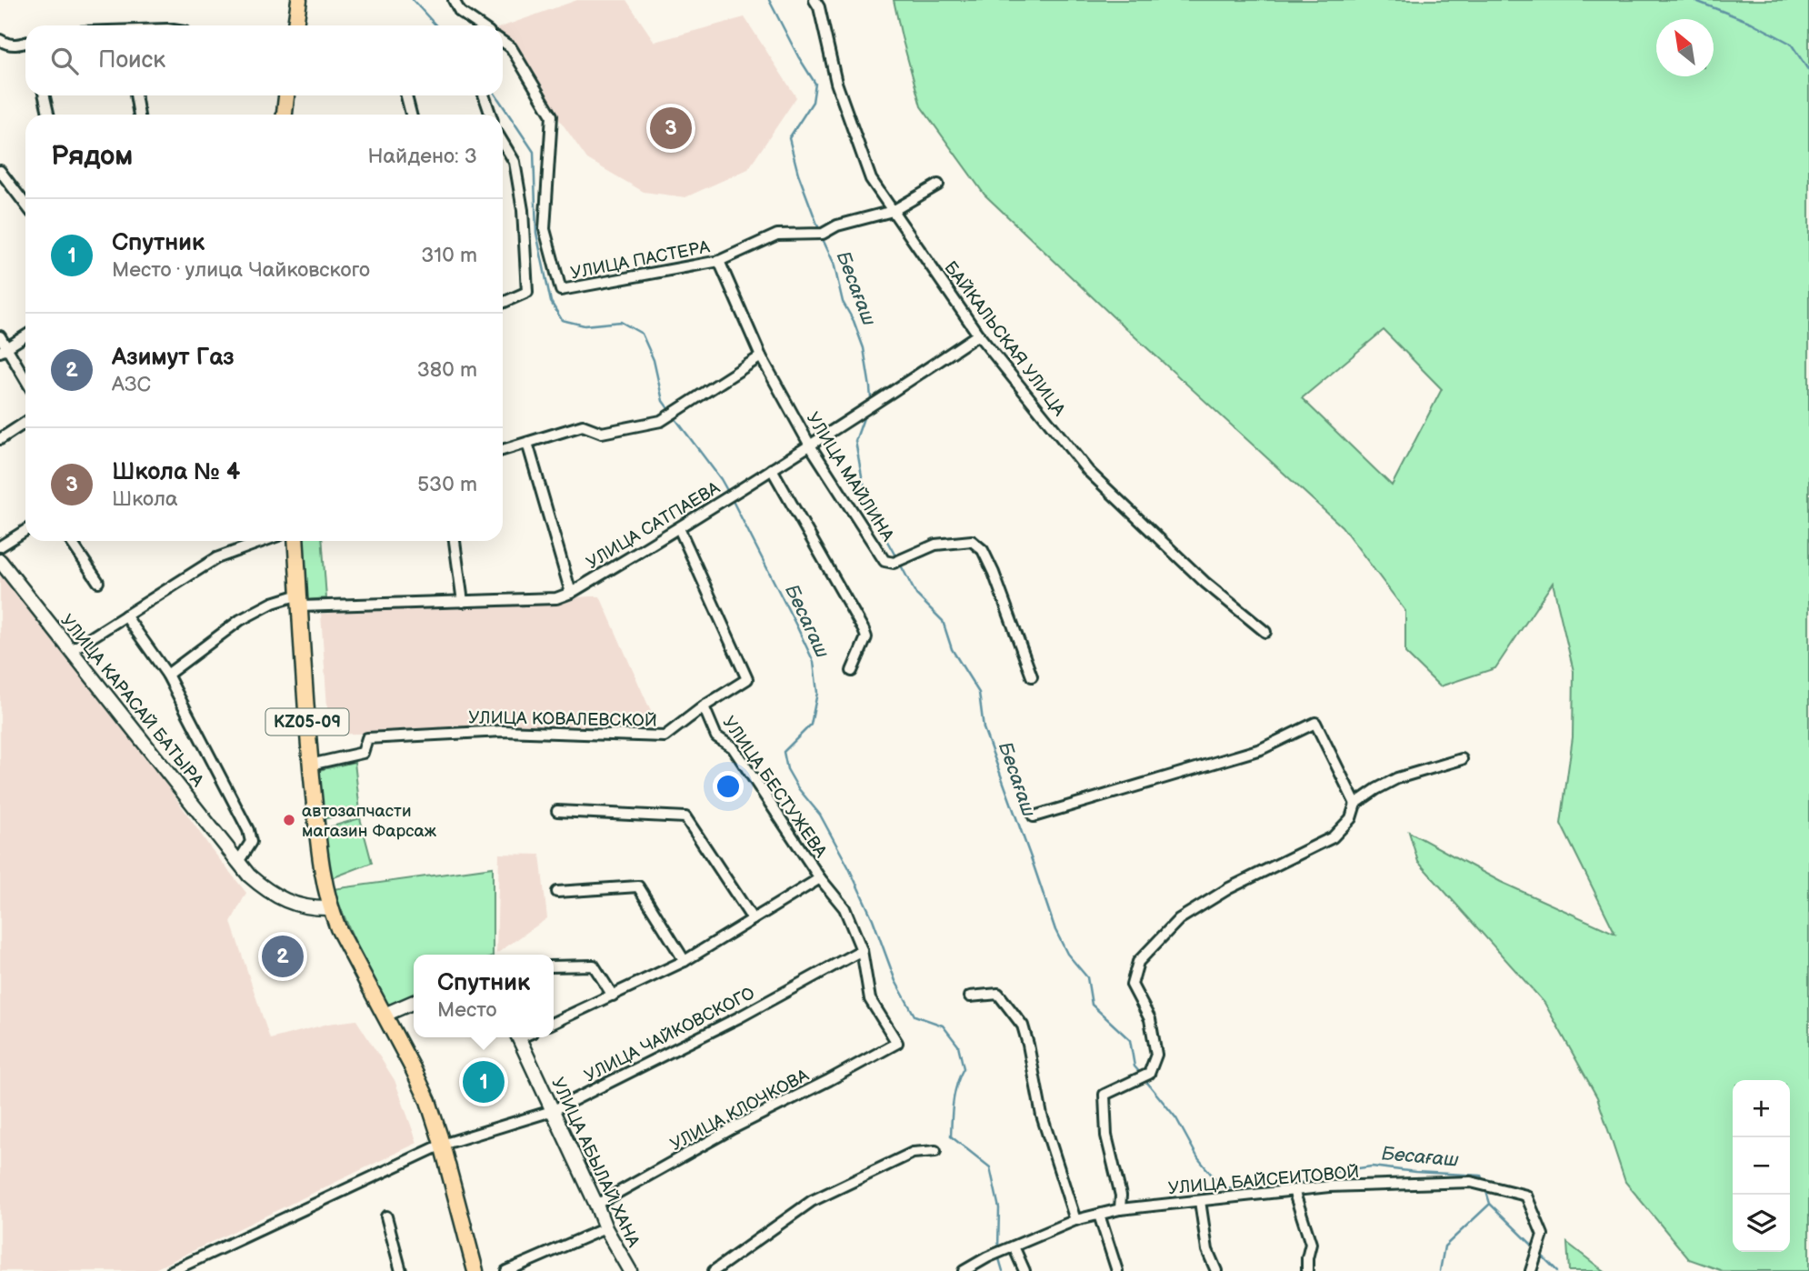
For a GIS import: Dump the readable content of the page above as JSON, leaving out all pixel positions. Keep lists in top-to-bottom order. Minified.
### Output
{"streets":{"main road":["УЛИЦА КАРАСАЙ БАТЫРА","KZ05-09","УЛИЦА АБЫЛАЙ ХАНА"],"street":["УЛИЦА ПАСТЕРА","БАЙКАЛЬСКАЯ УЛИЦА","УЛИЦА МАЙЛИНА","УЛИЦА САТПАЕВА","УЛИЦА КОВАЛЕВСКОЙ","УЛИЦА БЕСТУЖЕВА","УЛИЦА ЧАЙКОВСКОГО","УЛИЦА КЛОЧКОВА","УЛИЦА БАЙСЕИТОВОЙ"]},"crossings":[["УЛИЦА ПАСТЕРА","БАЙКАЛЬСКАЯ УЛИЦА"],["УЛИЦА ПАСТЕРА","УЛИЦА МАЙЛИНА"],["БАЙКАЛЬСКАЯ УЛИЦА","УЛИЦА САТПАЕВА"],["УЛИЦА МАЙЛИНА","УЛИЦА САТПАЕВА"],["УЛИЦА САТПАЕВА","УЛИЦА КАРАСАЙ БАТЫРА"],["УЛИЦА САТПАЕВА","KZ05-09"],["УЛИЦА САТПАЕВА","УЛИЦА БЕСТУЖЕВА"],["УЛИЦА КАРАСАЙ БАТЫРА","KZ05-09"],["УЛИЦА КОВАЛЕВСКОЙ","KZ05-09"],["УЛИЦА КОВАЛЕВСКОЙ","УЛИЦА БЕСТУЖЕВА"],["KZ05-09","УЛИЦА ЧАЙКОВСКОГО"],["УЛИЦА БЕСТУЖЕВА","УЛИЦА ЧАЙКОВСКОГО"],["УЛИЦА БЕСТУЖЕВА","УЛИЦА КЛОЧКОВА"],["УЛИЦА ЧАЙКОВСКОГО","УЛИЦА АБЫЛАЙ ХАНА"],["УЛИЦА КЛОЧКОВА","УЛИЦА АБЫЛАЙ ХАНА"]],"water":["Бесағаш","Бесагаш"],"places":["автозапчасти магазин Фарсаж"],"north":"top left","page":{"search":"Поиск","pins":["3","2","1"],"heading":["Рядом","Найдено: 3"],"list":[{"mark":"1","name":"Спутник","note":"Место · улица Чайковского","value":"310 m"},{"mark":"2","name":"Азимут Газ","note":"АЗС","value":"380 m"},{"mark":"3","name":"Школа № 4","note":"Школа","value":"530 m"}],"popup":["Спутник","Место"],"map_buttons":["+","−"]}}
